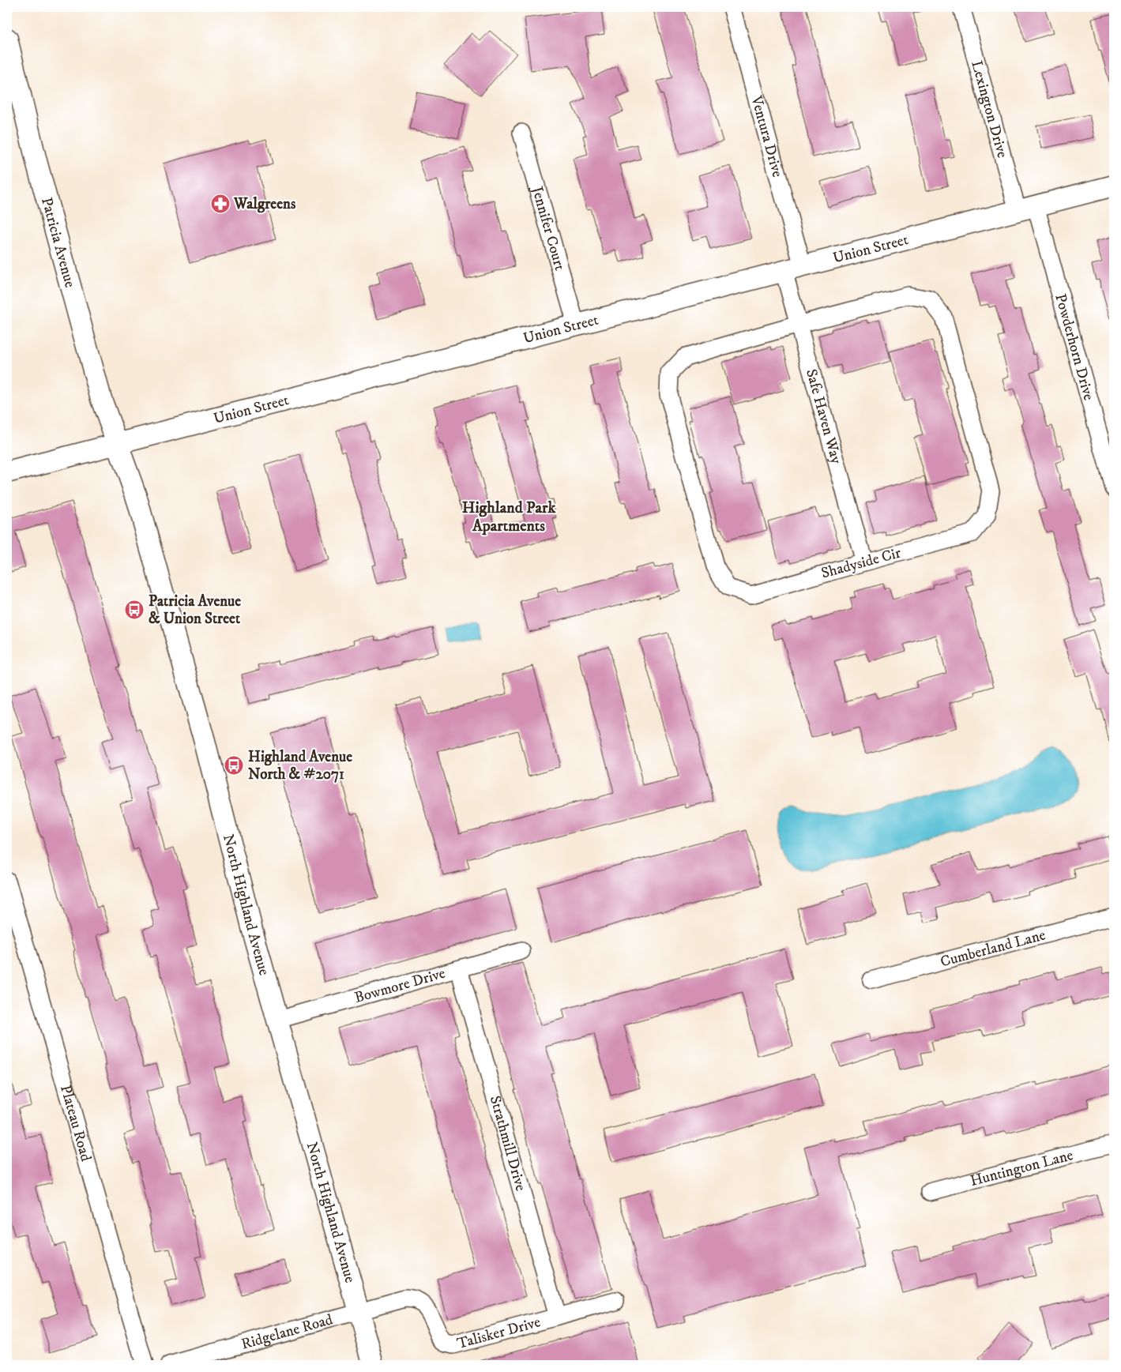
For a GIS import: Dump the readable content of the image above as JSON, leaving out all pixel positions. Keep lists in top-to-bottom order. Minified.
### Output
{"streets":{"street":["Lexington Drive","Ventura Drive","Jennifer Court","Patricia Avenue","Union Street","Powderhorn Drive","Safe Haven Way","Shadyside Cir","North Highland Avenue","Cumberland Lane","Bowmore Drive","Plateau Road","Strathmill Drive","Huntington Lane","Ridgelane Road","Talisker Drive"]},"crossings":[["Lexington Drive","Union Street"],["Lexington Drive","Powderhorn Drive"],["Ventura Drive","Union Street"],["Ventura Drive","Safe Haven Way"],["Jennifer Court","Union Street"],["Patricia Avenue","Union Street"],["Patricia Avenue","North Highland Avenue"],["Union Street","Powderhorn Drive"],["Union Street","Safe Haven Way"],["Union Street","North Highland Avenue"],["Safe Haven Way","Shadyside Cir"],["North Highland Avenue","Bowmore Drive"],["North Highland Avenue","Ridgelane Road"],["North Highland Avenue","Talisker Drive"],["Bowmore Drive","Strathmill Drive"],["Strathmill Drive","Talisker Drive"],["Ridgelane Road","Talisker Drive"]],"districts":["Highland Park Apartments"],"places":{"pharmacy":["Walgreens"],"bus stop":["Patricia Avenue & Union Street","Highland Avenue North & #2071"]}}
